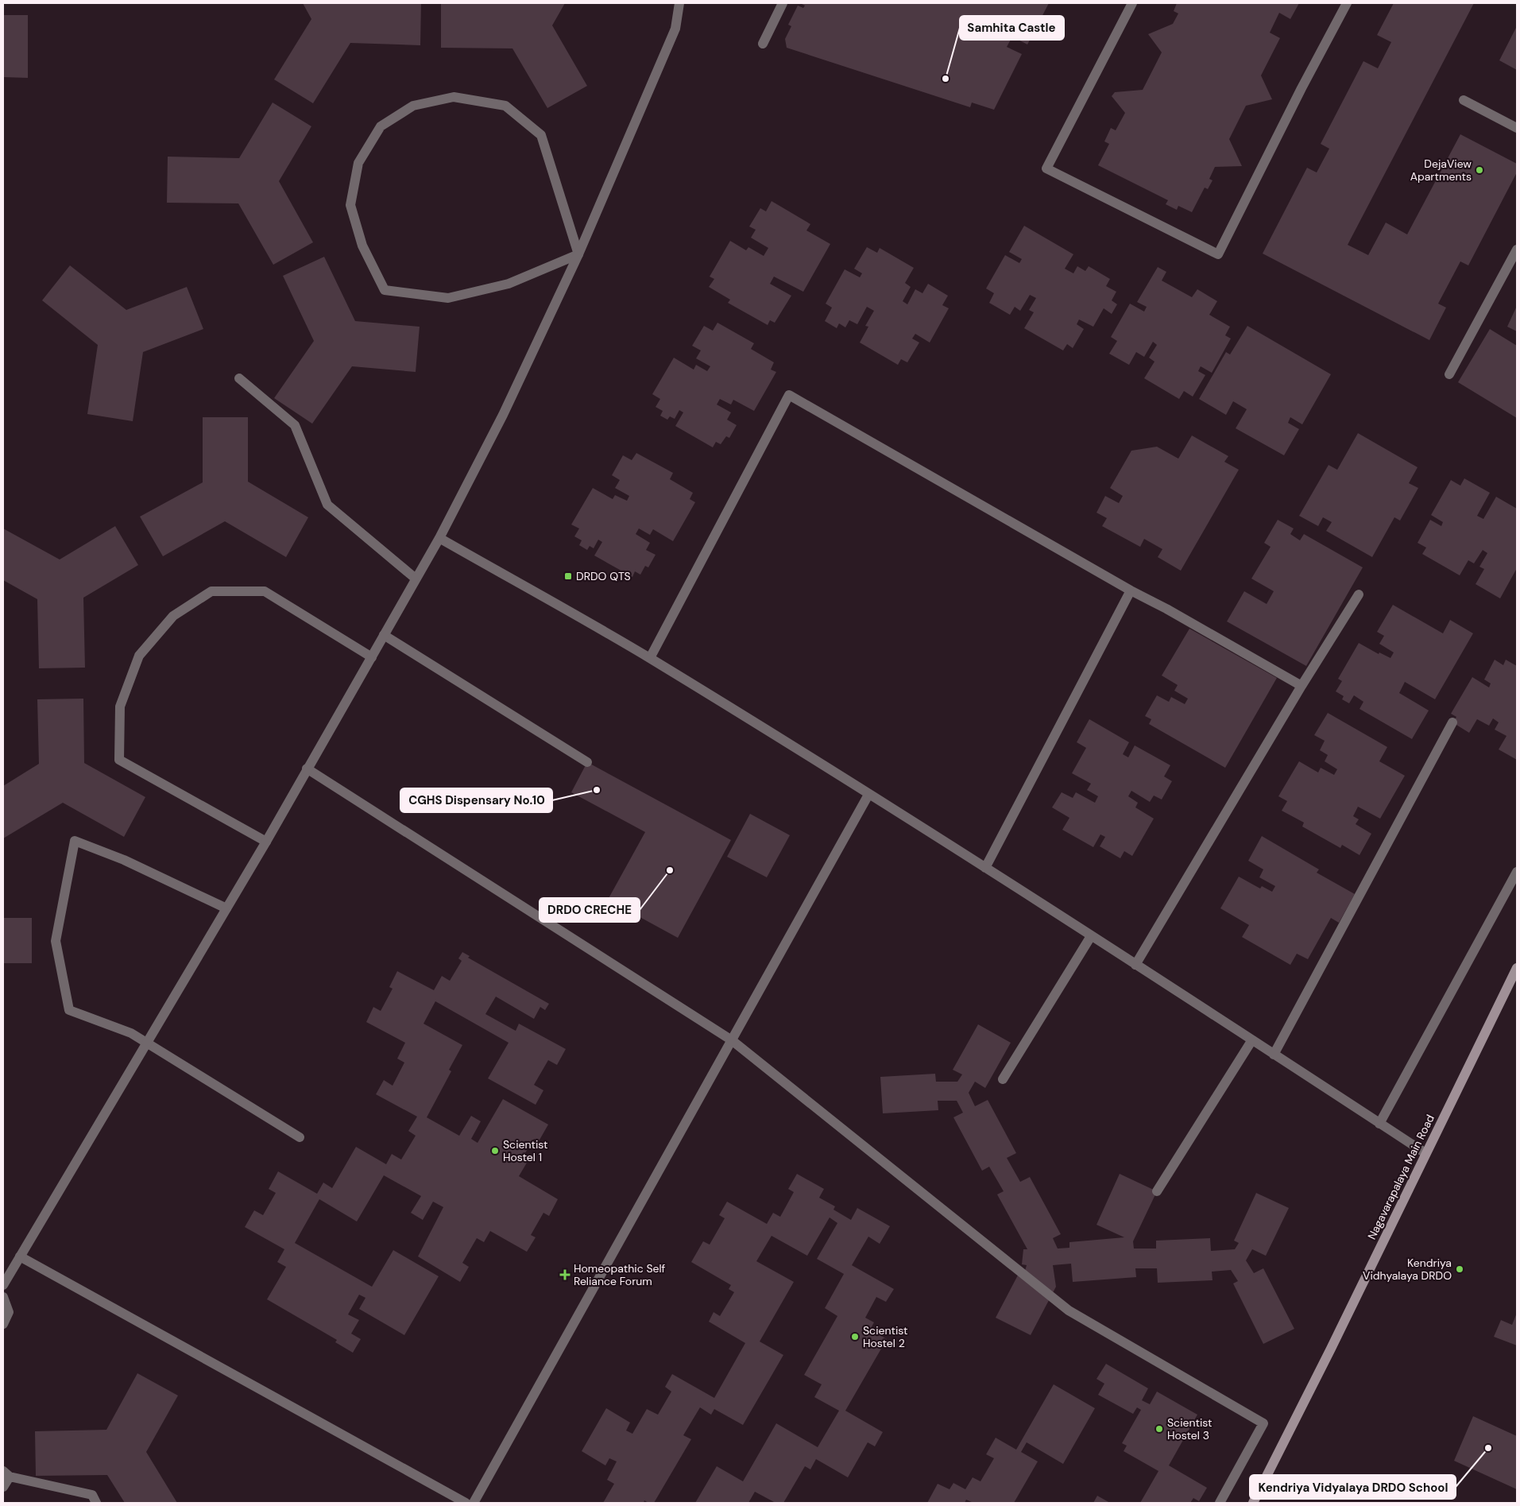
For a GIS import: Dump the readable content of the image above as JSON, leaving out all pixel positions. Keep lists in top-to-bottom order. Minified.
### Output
{"streets":{"main road":["Nagavarapalaya Main Road"]},"places":{"other":["Samhita Castle","DejaView Apartments","CGHS Dispensary No.10","DRDO CRECHE","Scientist Hostel 1","Kendriya Vidhyalaya DRDO","Scientist Hostel 2","Scientist Hostel 3","Kendriya Vidyalaya DRDO School"],"transit":["DRDO QTS"],"health":["Homeopathic Self Reliance Forum"]}}
